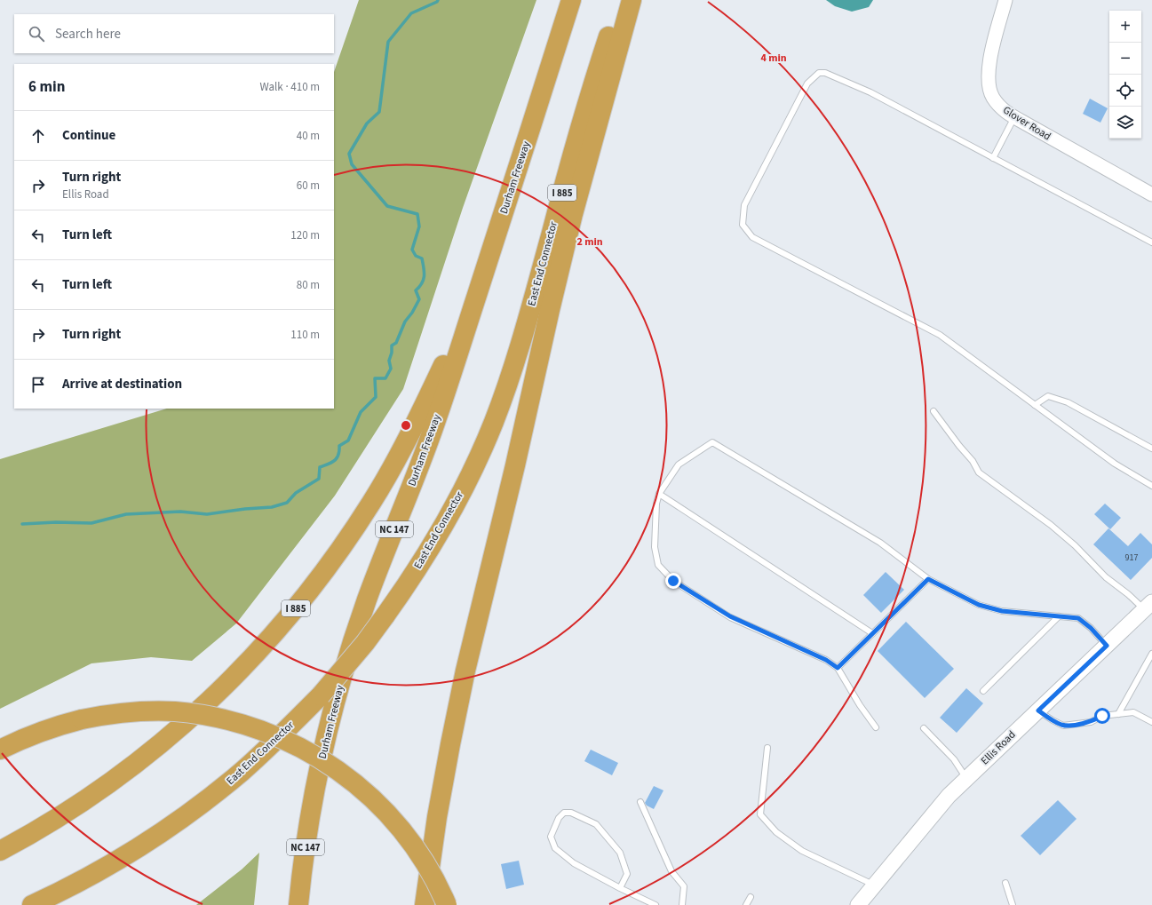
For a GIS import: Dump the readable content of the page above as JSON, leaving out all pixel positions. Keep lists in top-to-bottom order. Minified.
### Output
{"streets":{"highway":["Durham Freeway","I 885","East End Connector","NC 147"],"main road":["Ellis Road"],"street":["Glover Road"]},"crossings":[["Durham Freeway","I 885"]],"house_numbers":["917"],"page":{"map_buttons":["+","−"],"search":"Search here","heading":["6 min","Walk · 410 m"],"list":[["Continue","40 m"],["Turn right","Ellis Road","60 m"],["Turn left","120 m"],["Turn left","80 m"],["Turn right","110 m"],"Arrive at destination"]},"rings":["4 min","2 min"]}
